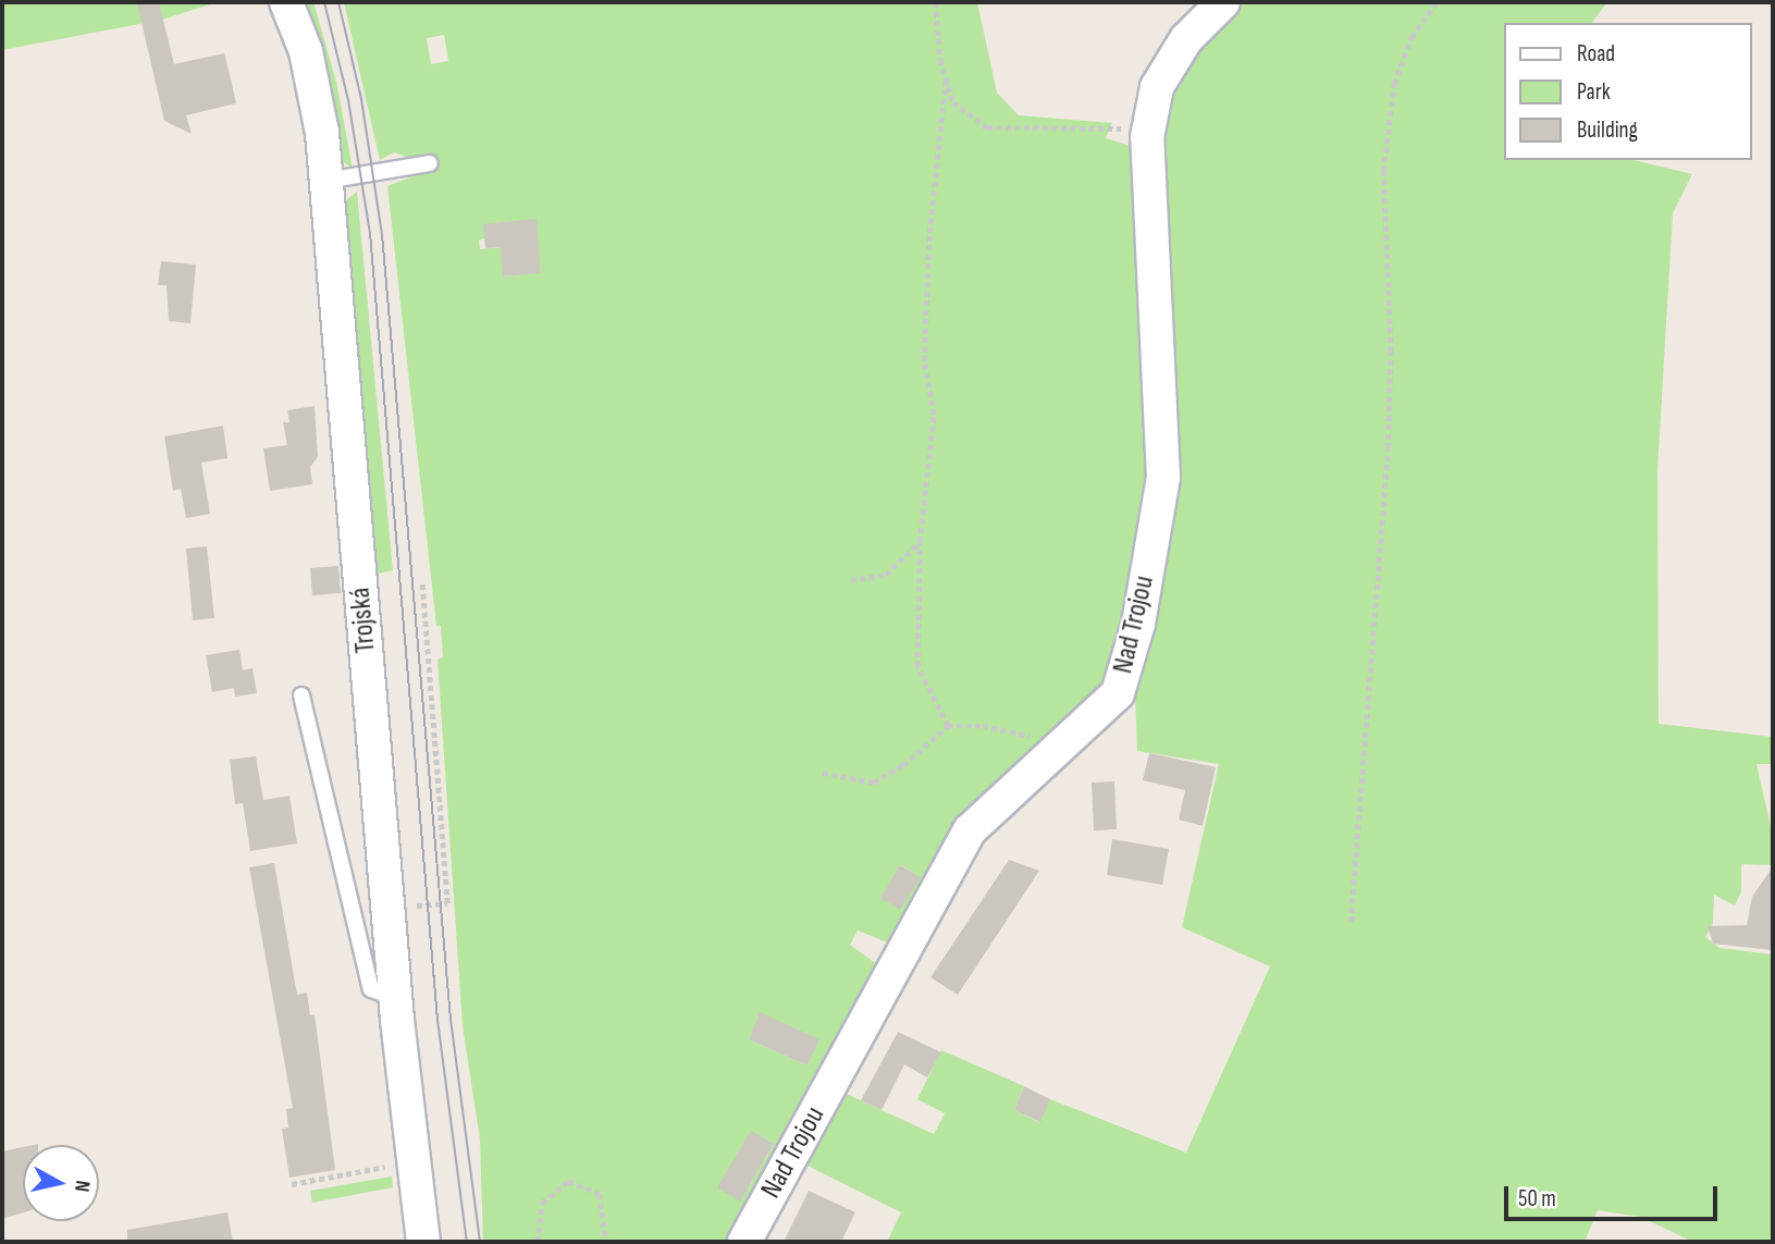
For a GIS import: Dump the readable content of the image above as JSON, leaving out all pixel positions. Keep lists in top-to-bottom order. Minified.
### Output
{"streets":{"street":["Trojská","Nad Trojou"]},"legend":["Road","Park","Building"],"scale_bar":"50 m","north":"right"}
